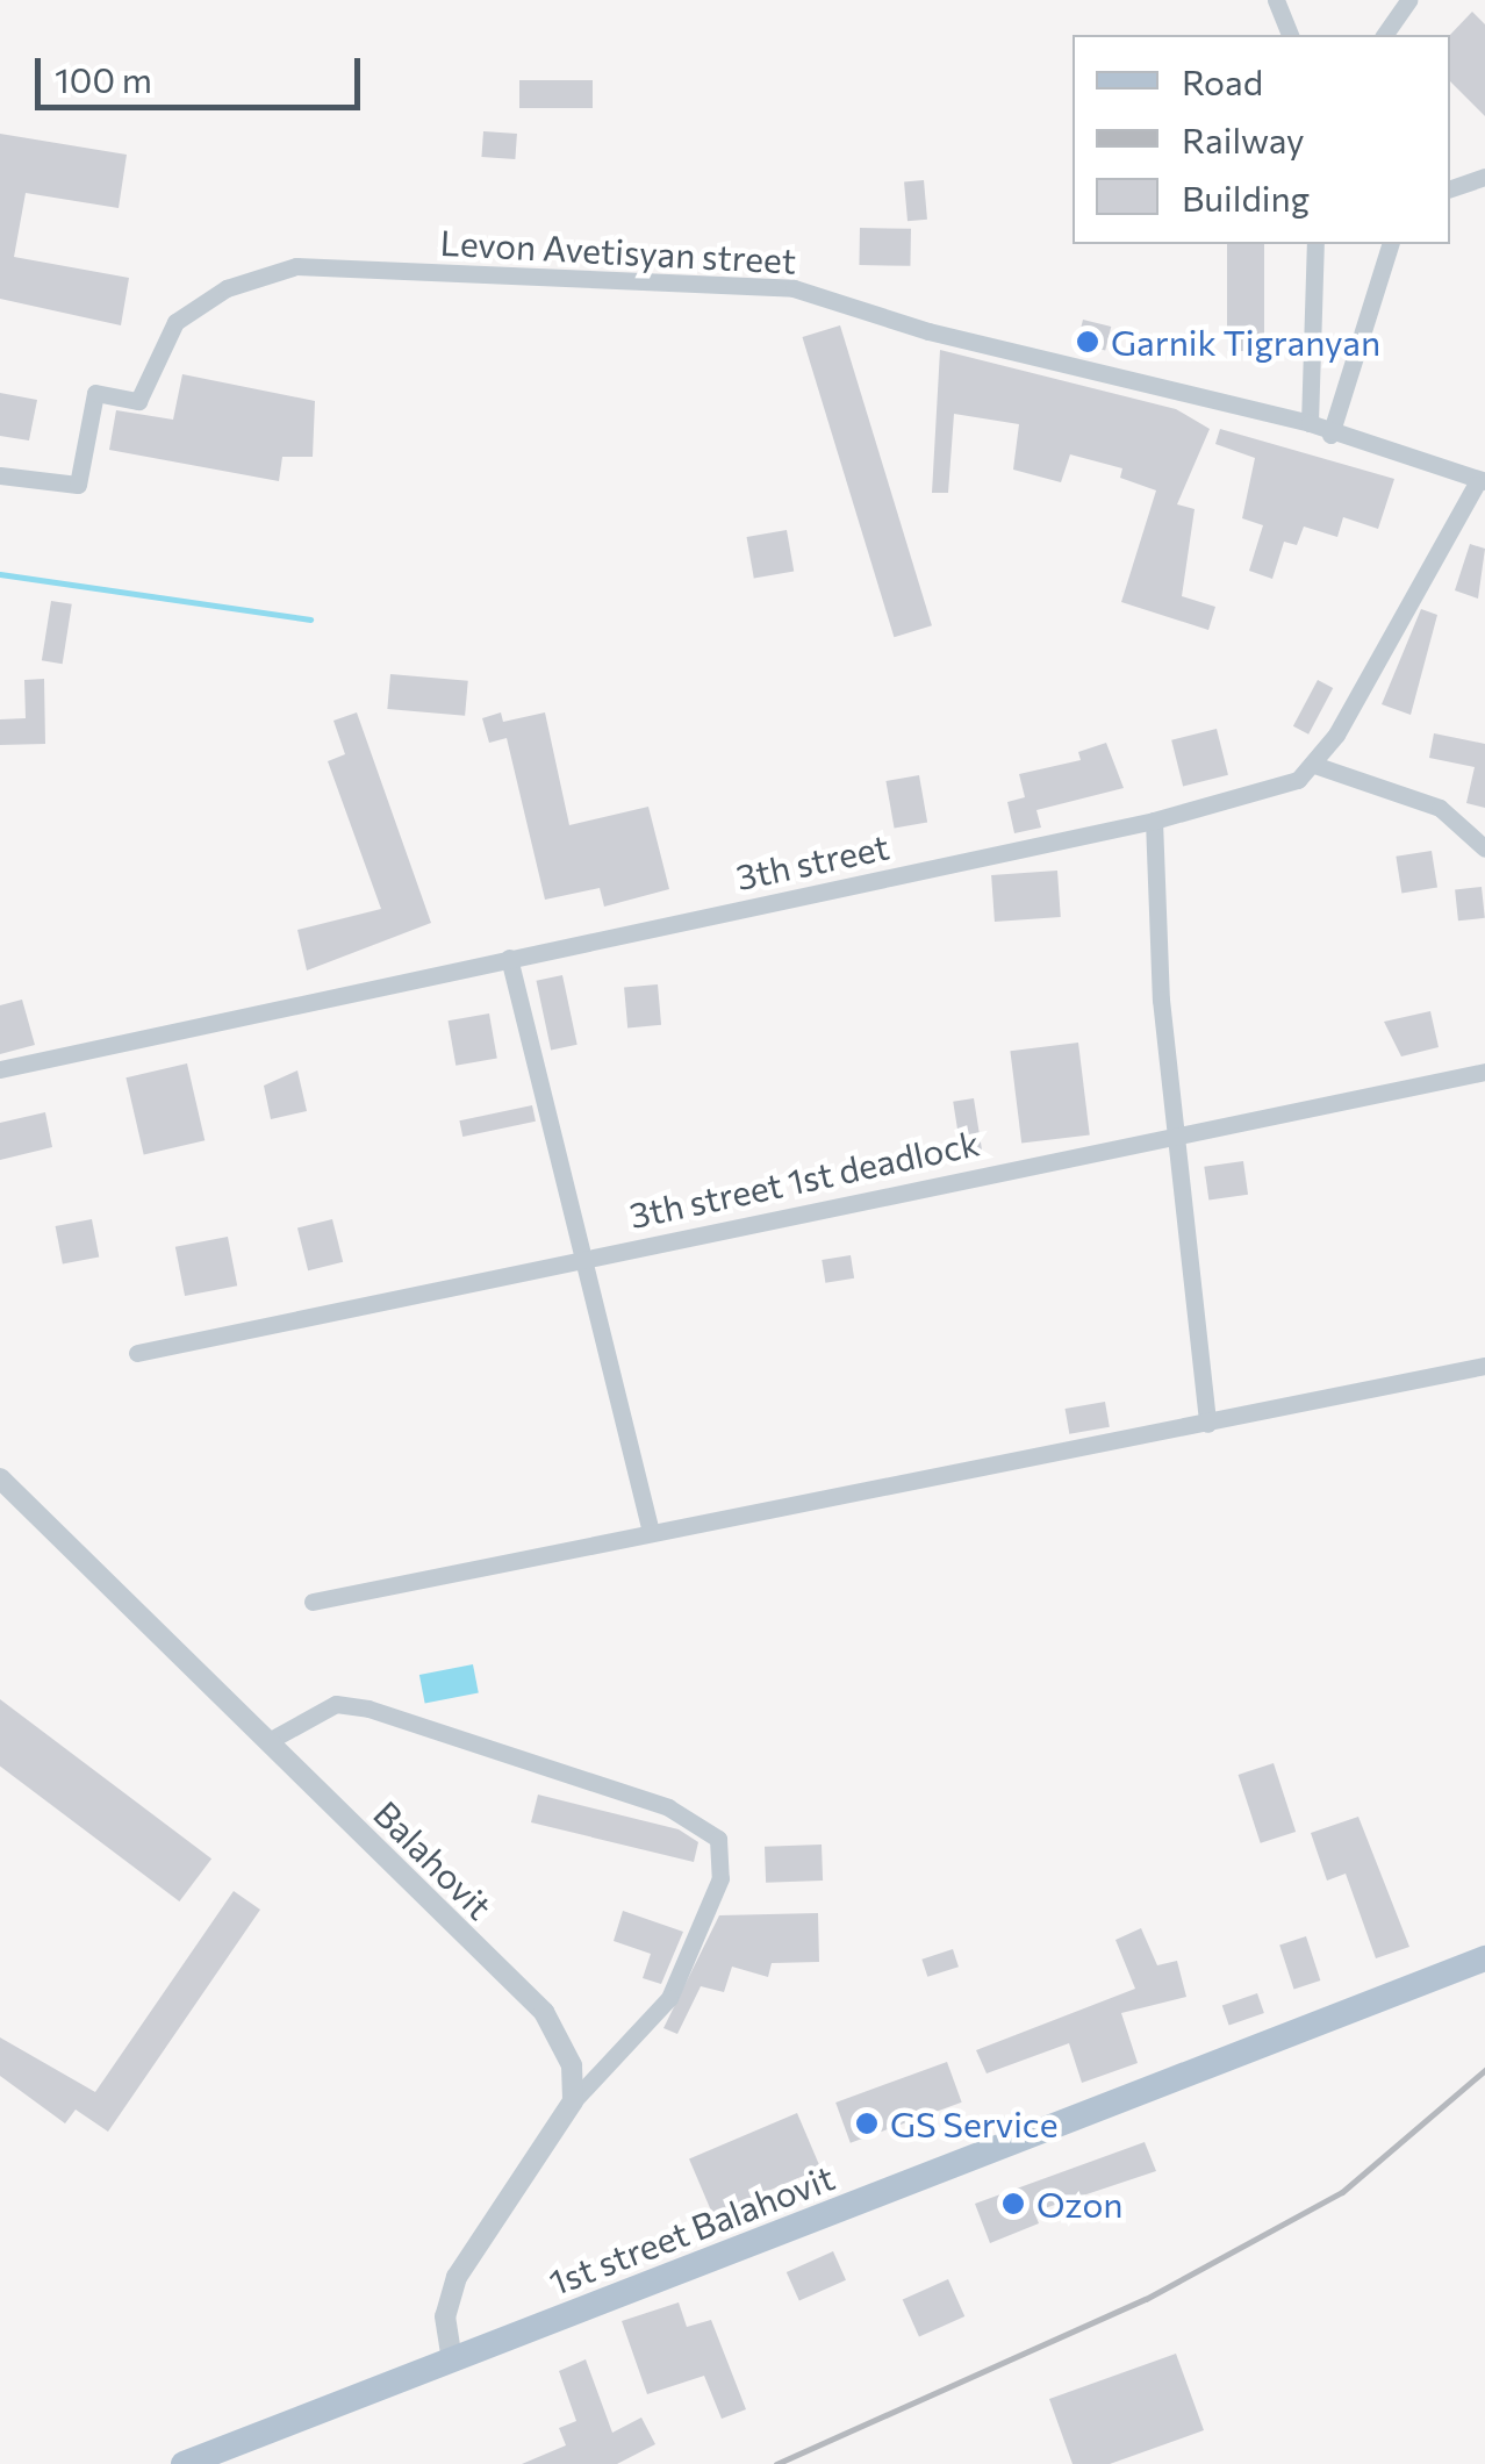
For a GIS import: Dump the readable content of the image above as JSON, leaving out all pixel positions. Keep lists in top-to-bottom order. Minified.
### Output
{"streets":{"main road":["1st street Balahovit"],"street":["Levon Avetisyan street","3th street","3th street 1st deadlock","Balahovit"]},"places":["Garnik Tigranyan","GS Service","Ozon"],"legend":["Road","Railway","Building"],"scale_bar":"100 m"}
